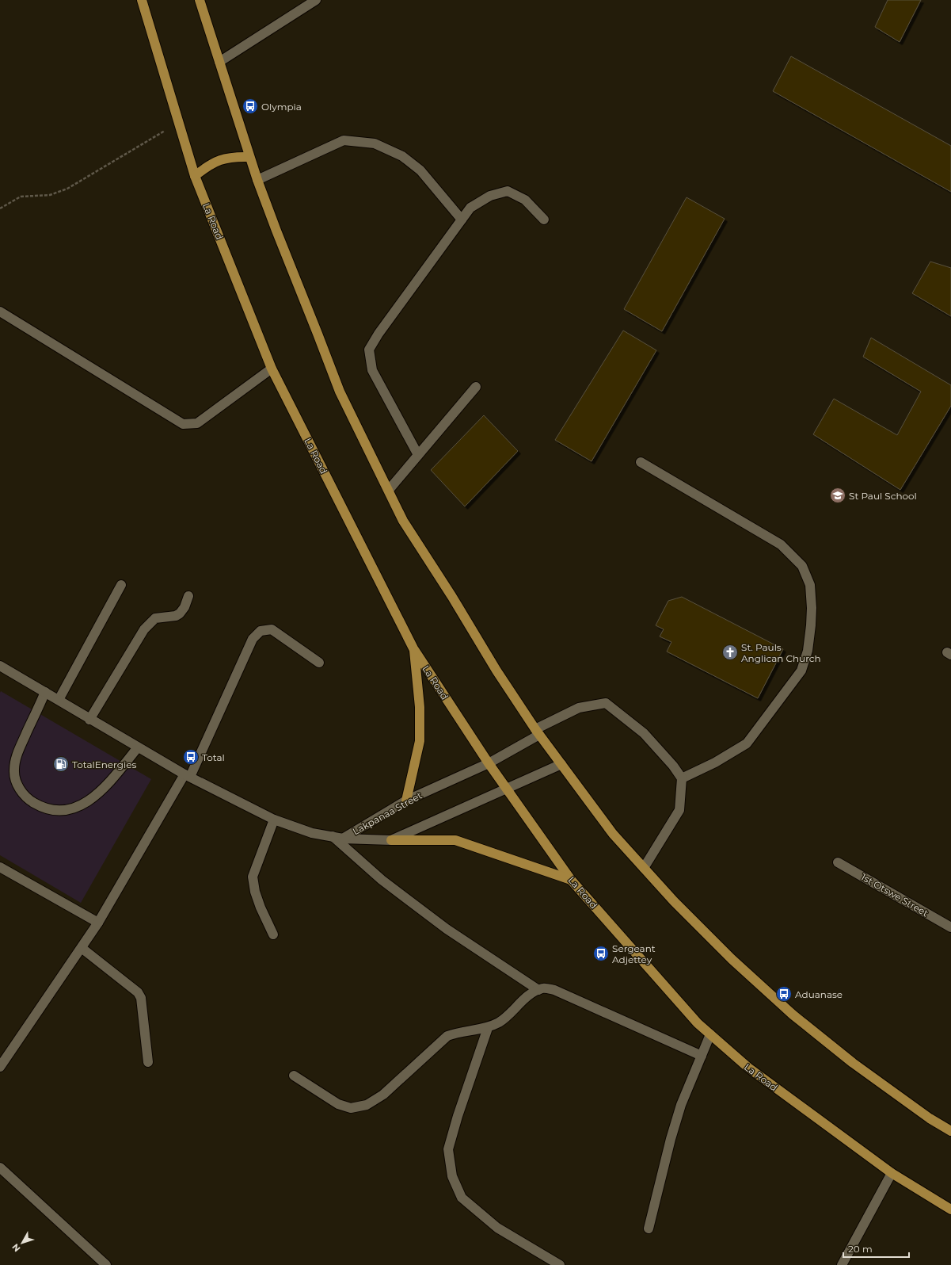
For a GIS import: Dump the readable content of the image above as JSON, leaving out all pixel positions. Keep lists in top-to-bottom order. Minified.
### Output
{"streets":{"main road":["La Road"],"street":["Lakpanaa Street","1st Otswe Street"]},"crossings":[["La Road","Lakpanaa Street"]],"places":{"bus stop":["Olympia","Total","Sergeant Adjettey","Aduanase"],"school or university":["St Paul School"],"church":["St. Pauls Anglican Church"],"fuel station":["TotalEnergies"]},"scale_bar":"20 m","north":"bottom left"}
